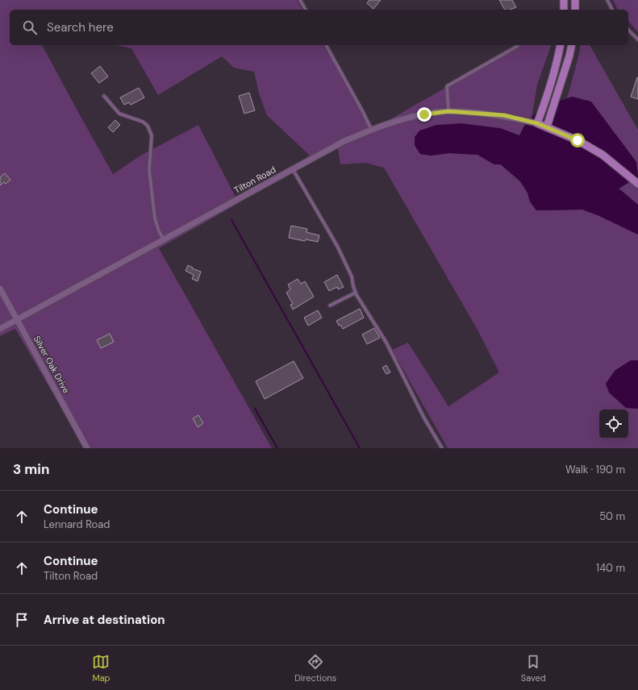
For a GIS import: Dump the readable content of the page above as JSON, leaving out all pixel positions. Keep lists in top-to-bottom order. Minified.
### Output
{"streets":{"street":["Tilton Road","Silver Oak Drive"]},"crossings":[["Tilton Road","Silver Oak Drive"]],"page":{"search":"Search here","heading":["3 min","Walk · 190 m"],"list":[["Continue","Lennard Road","50 m"],["Continue","Tilton Road","140 m"],"Arrive at destination"],"nav":["Map","Directions","Saved"]}}
